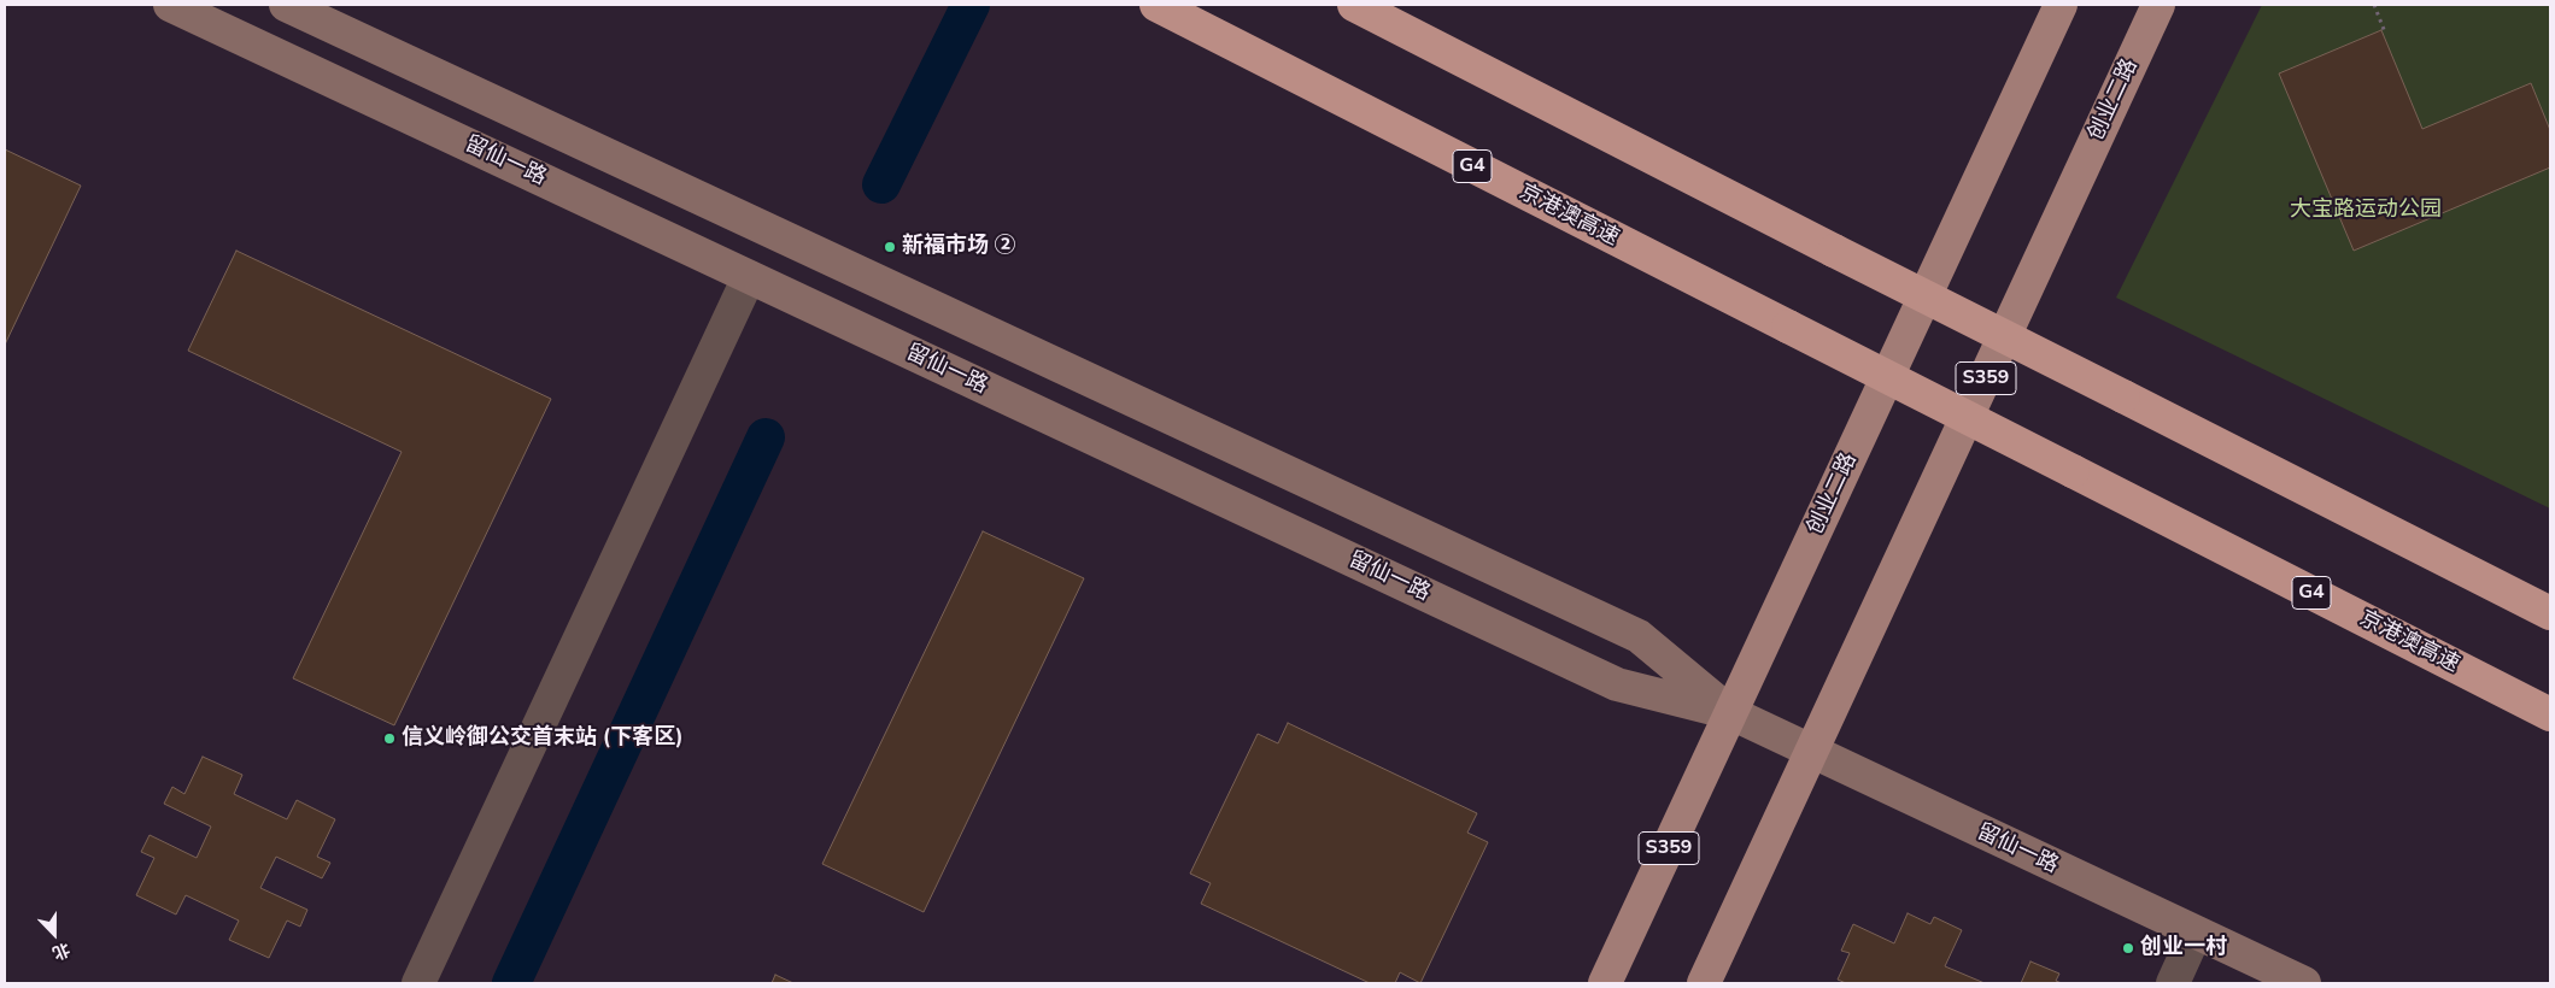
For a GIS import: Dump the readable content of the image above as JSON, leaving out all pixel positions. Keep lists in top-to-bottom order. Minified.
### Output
{"streets":{"highway":["G4","京港澳高速"],"main road":["创业二路","留仙一路","S359"]},"crossings":[["创业二路","留仙一路"]],"parks":["大宝路运动公园"],"places":["新福市场 ②","信义岭御公交首末站 (下客区)","创业一村"],"north":"bottom"}
